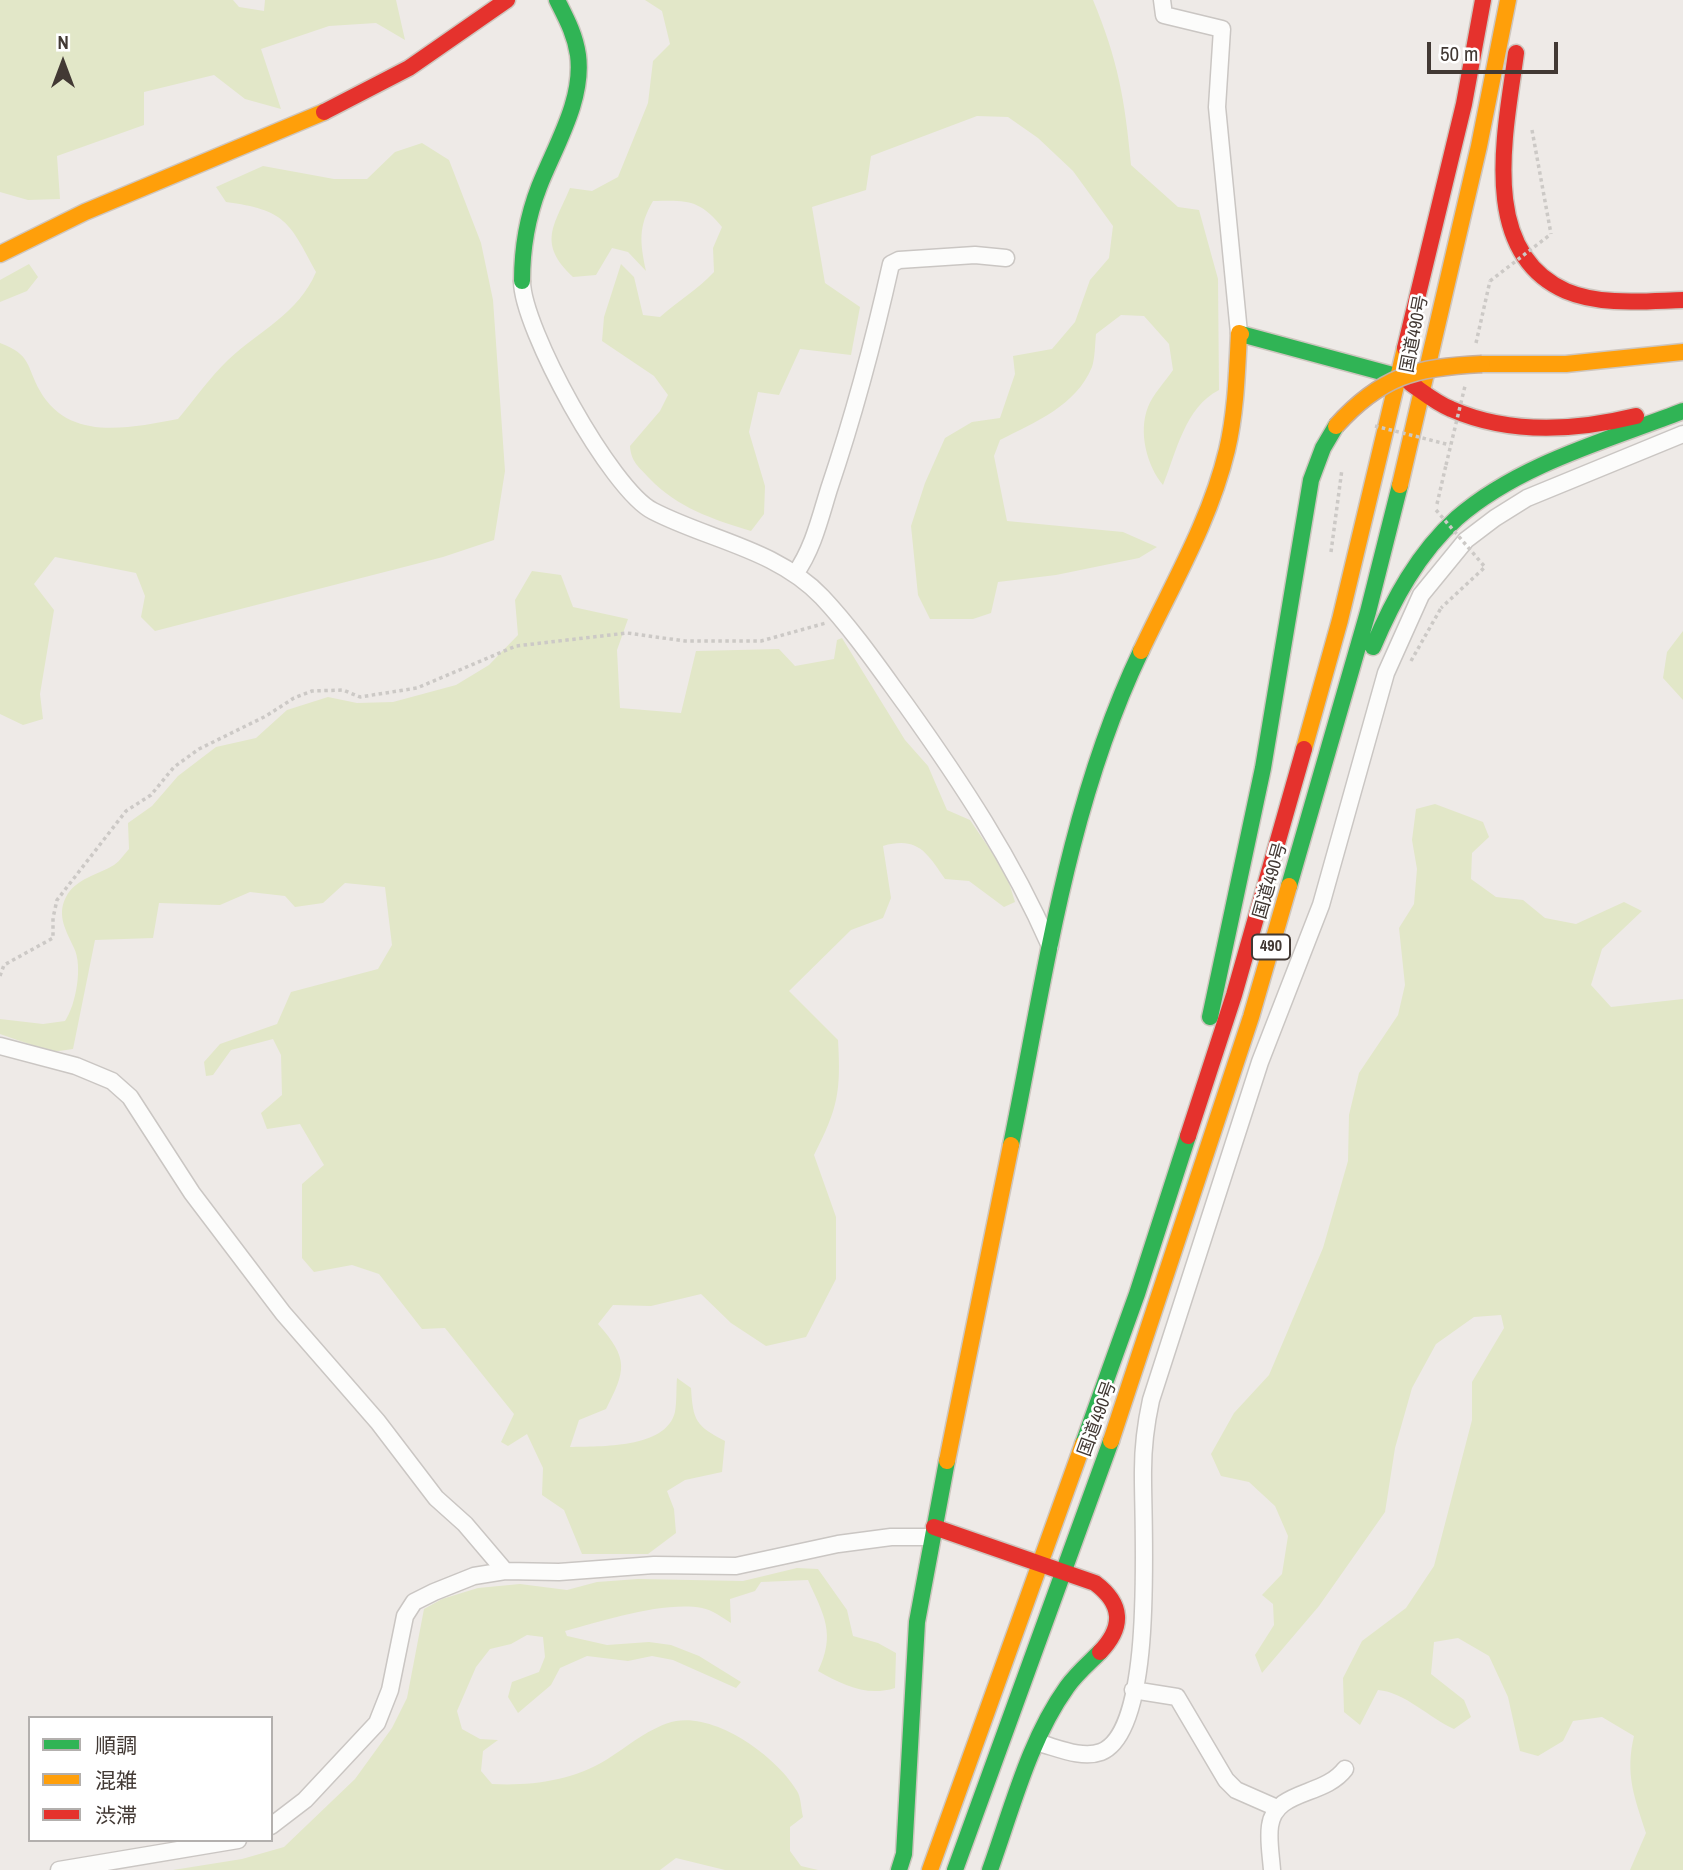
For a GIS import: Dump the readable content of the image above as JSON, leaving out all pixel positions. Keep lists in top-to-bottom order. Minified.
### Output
{"streets":{"main road":["国道490号","490"]},"legend":["順調","混雑","渋滞"],"scale_bar":"50 m","north":"top"}
